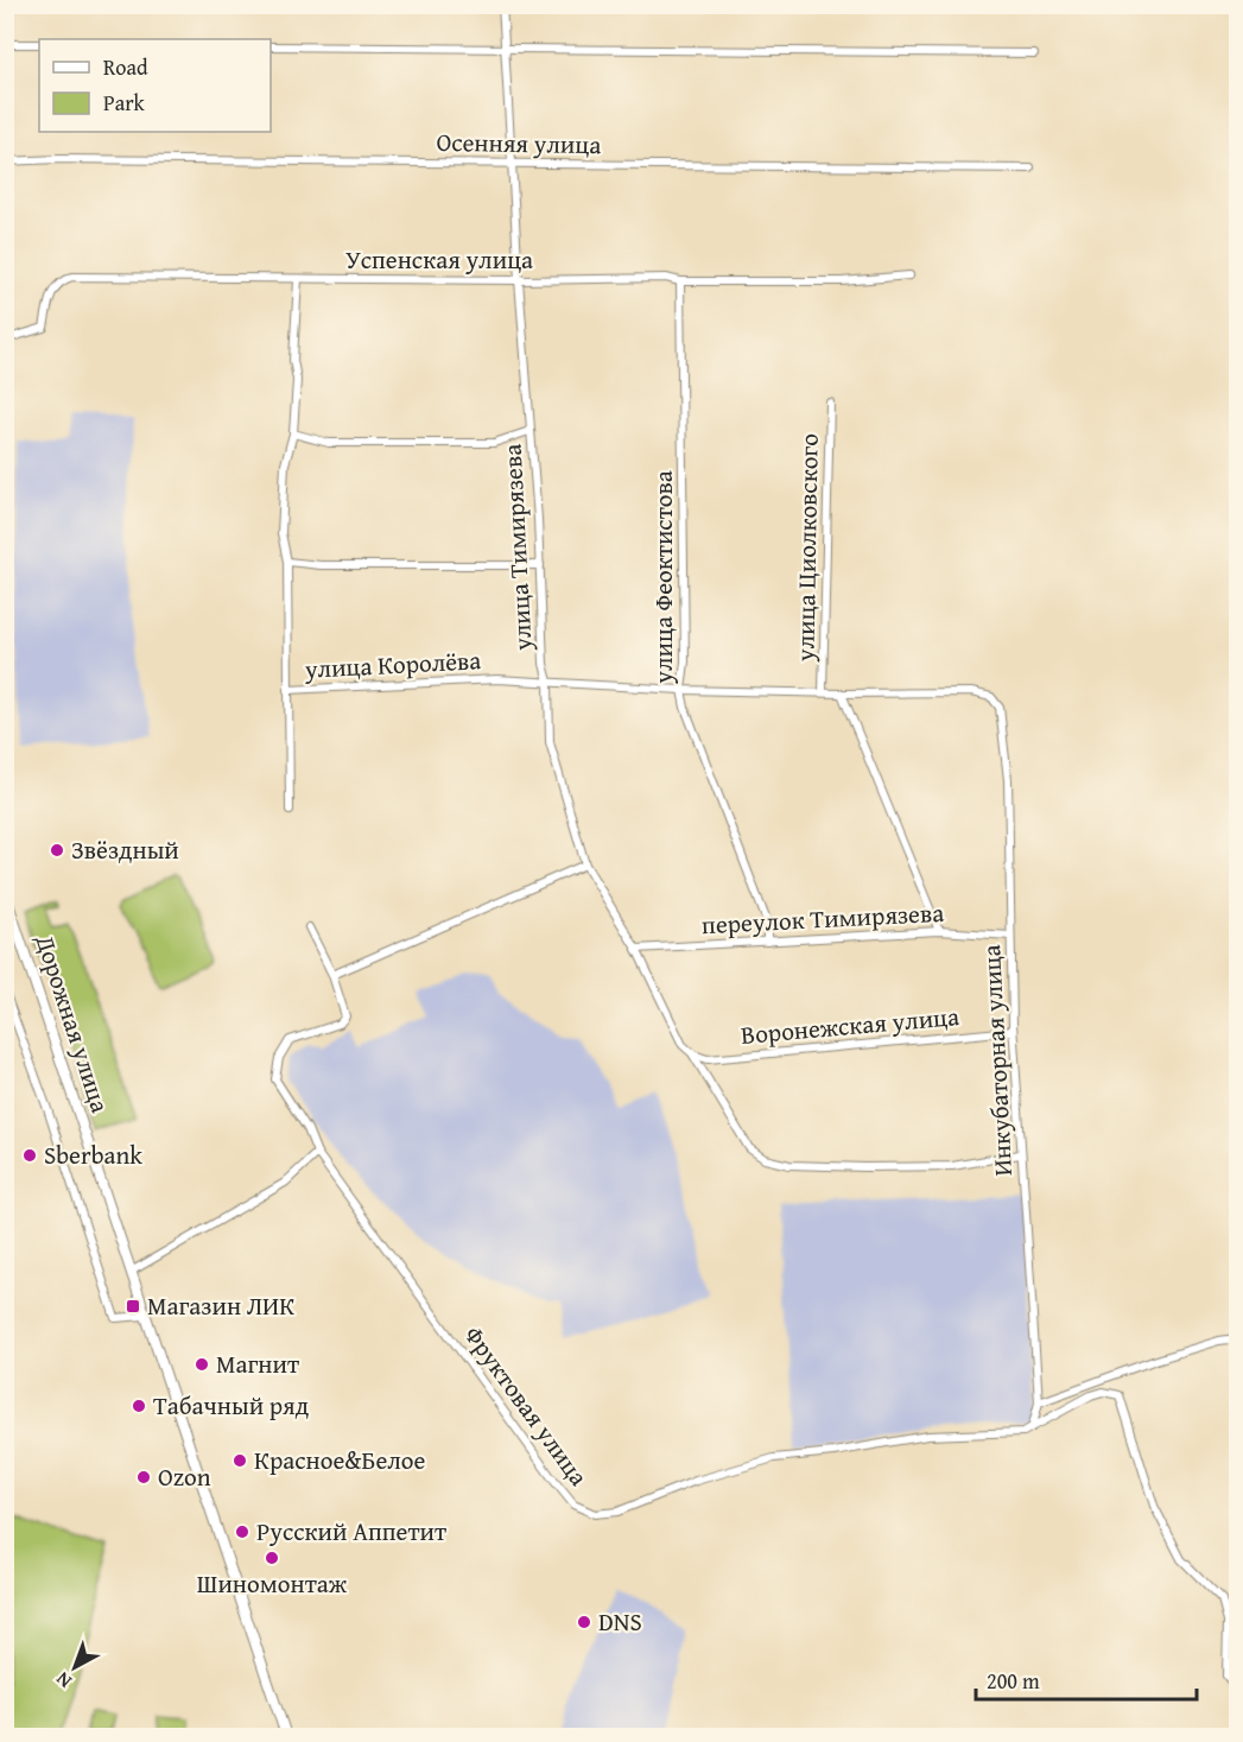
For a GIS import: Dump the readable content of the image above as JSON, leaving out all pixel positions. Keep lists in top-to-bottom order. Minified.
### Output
{"streets":{"main road":["Дорожная улица"],"street":["Осенняя улица","Успенская улица","улица Тимирязева","улица Циолковского","улица Феоктистова","улица Королёва","переулок Тимирязева","Воронежская улица","Инкубаторная улица","Фруктовая улица"]},"crossings":[["Осенняя улица","улица Тимирязева"],["Успенская улица","улица Тимирязева"],["Успенская улица","улица Феоктистова"],["улица Тимирязева","улица Королёва"],["улица Тимирязева","переулок Тимирязева"],["улица Тимирязева","Воронежская улица"],["улица Тимирязева","Инкубаторная улица"],["улица Циолковского","улица Королёва"],["улица Феоктистова","улица Королёва"],["улица Феоктистова","переулок Тимирязева"],["улица Королёва","Инкубаторная улица"],["переулок Тимирязева","Инкубаторная улица"],["Воронежская улица","Инкубаторная улица"],["Инкубаторная улица","Фруктовая улица"]],"places":{"other":["Звёздный","Sberbank","Магнит","Табачный ряд","Красное&Белое","Ozon","Русский Аппетит","Шиномонтаж","DNS"],"transit":["Магазин ЛИК"]},"legend":["Road","Park"],"scale_bar":"200 m","north":"bottom left"}
